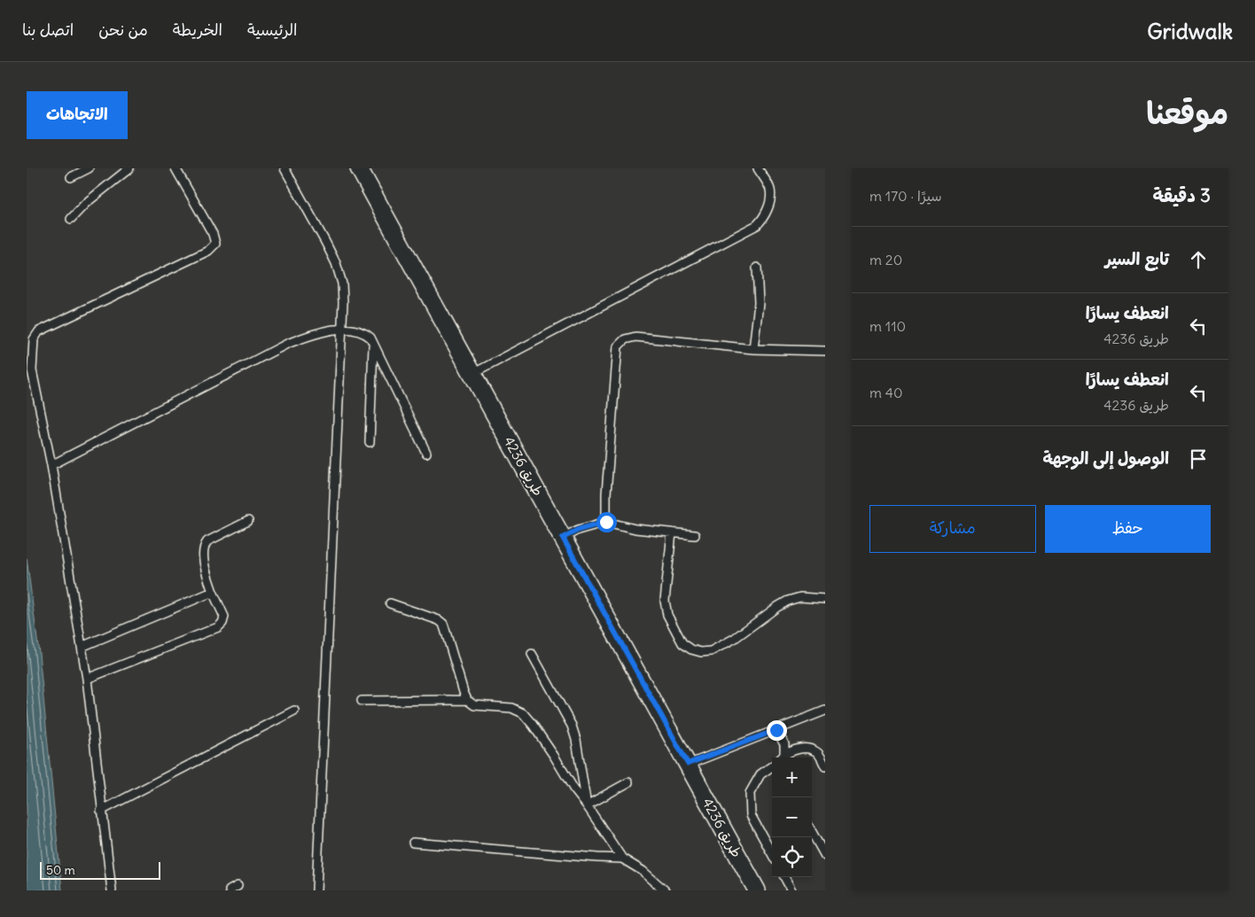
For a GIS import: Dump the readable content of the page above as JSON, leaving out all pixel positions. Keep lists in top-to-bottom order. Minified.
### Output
{"streets":{"street":["طريق 4236"]},"scale_bar":"50 m","page":{"header":"Gridwalk","nav":["الرئيسية","الخريطة","من نحن","اتصل بنا"],"title":"موقعنا","buttons":["الاتجاهات",["حفظ","مشاركة"]],"heading":["3 دقيقة","سيرًا · 170 m"],"list":[["تابع السير","20 m"],["انعطف يسارًا","طريق 4236","110 m"],["انعطف يسارًا","طريق 4236","40 m"],"الوصول إلى الوجهة"],"map_buttons":["+","−"],"scale":"50 m"}}
